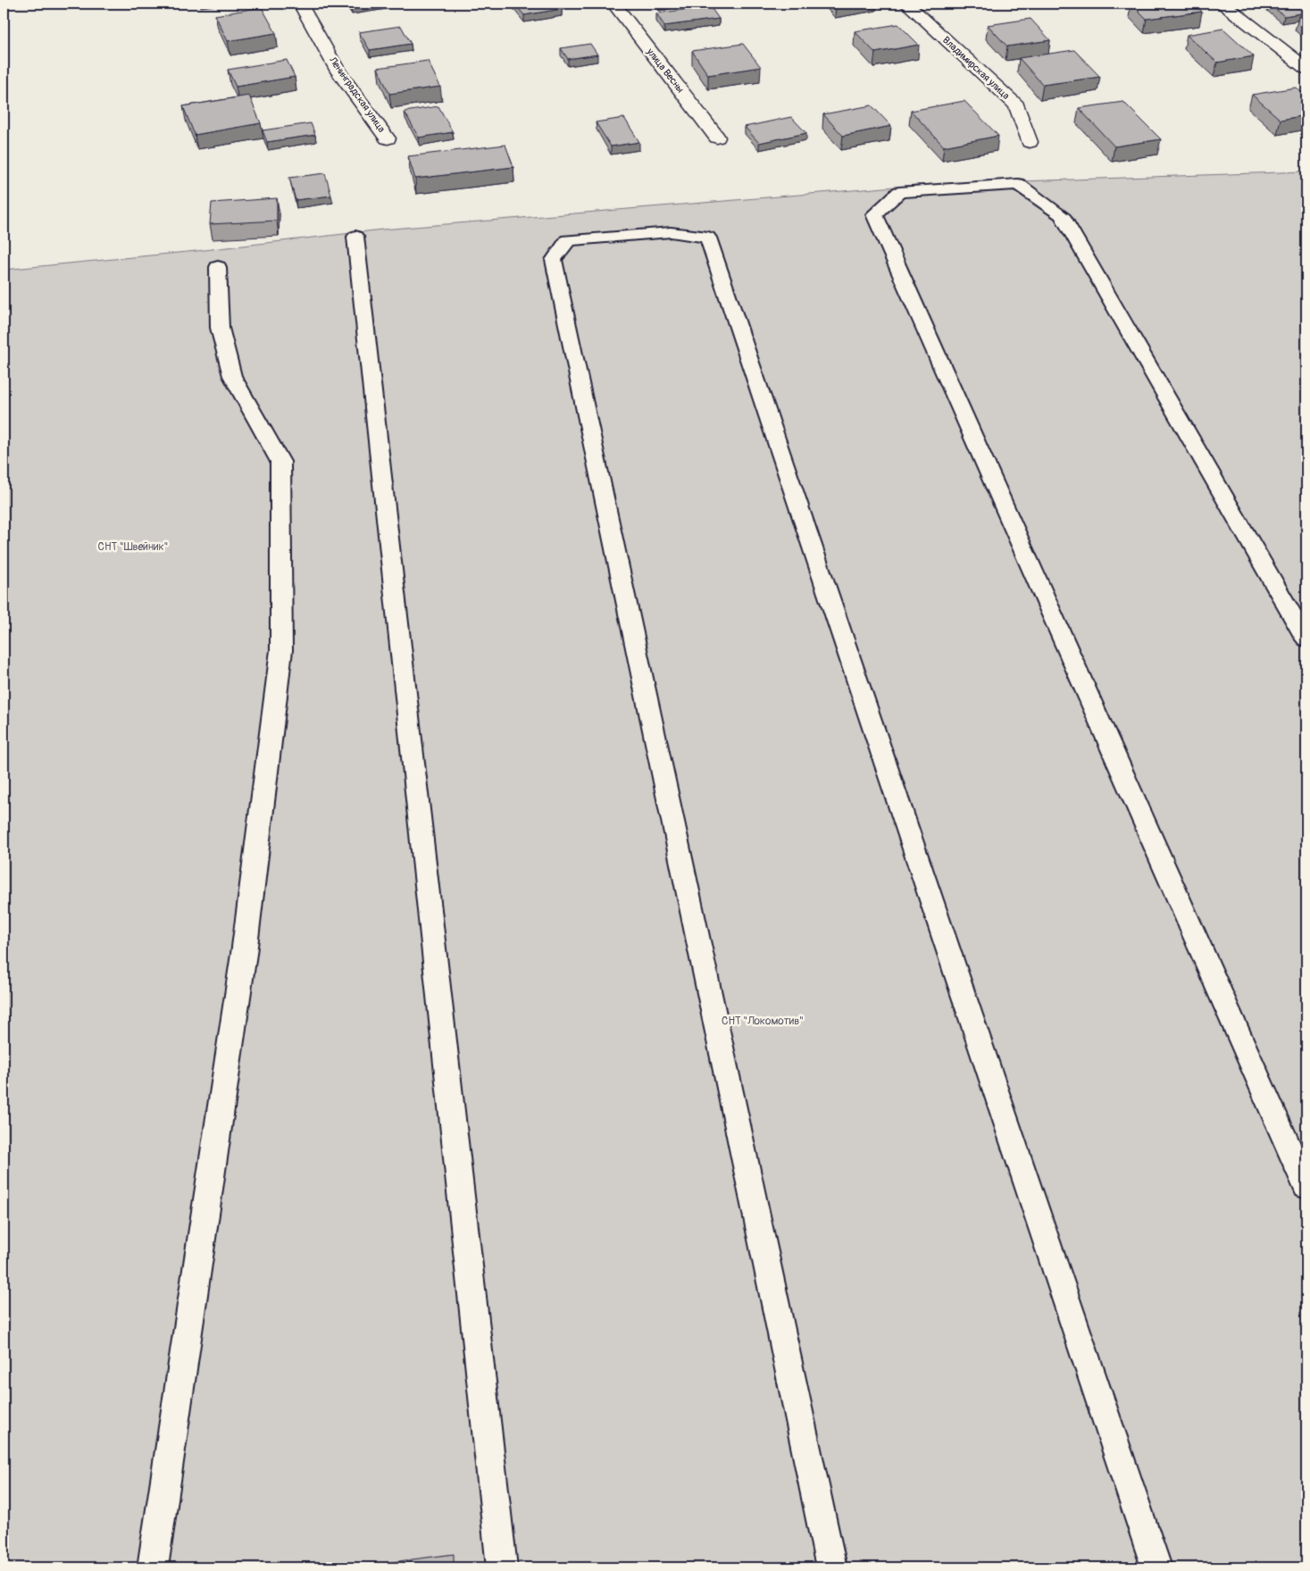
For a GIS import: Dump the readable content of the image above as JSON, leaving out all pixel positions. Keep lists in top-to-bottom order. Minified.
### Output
{"streets":{"street":["Владимирская улица","улица Весны","Ленинградская улица"]},"parks":["СНТ \"Швейник\"","СНТ \"Локомотив\""]}
